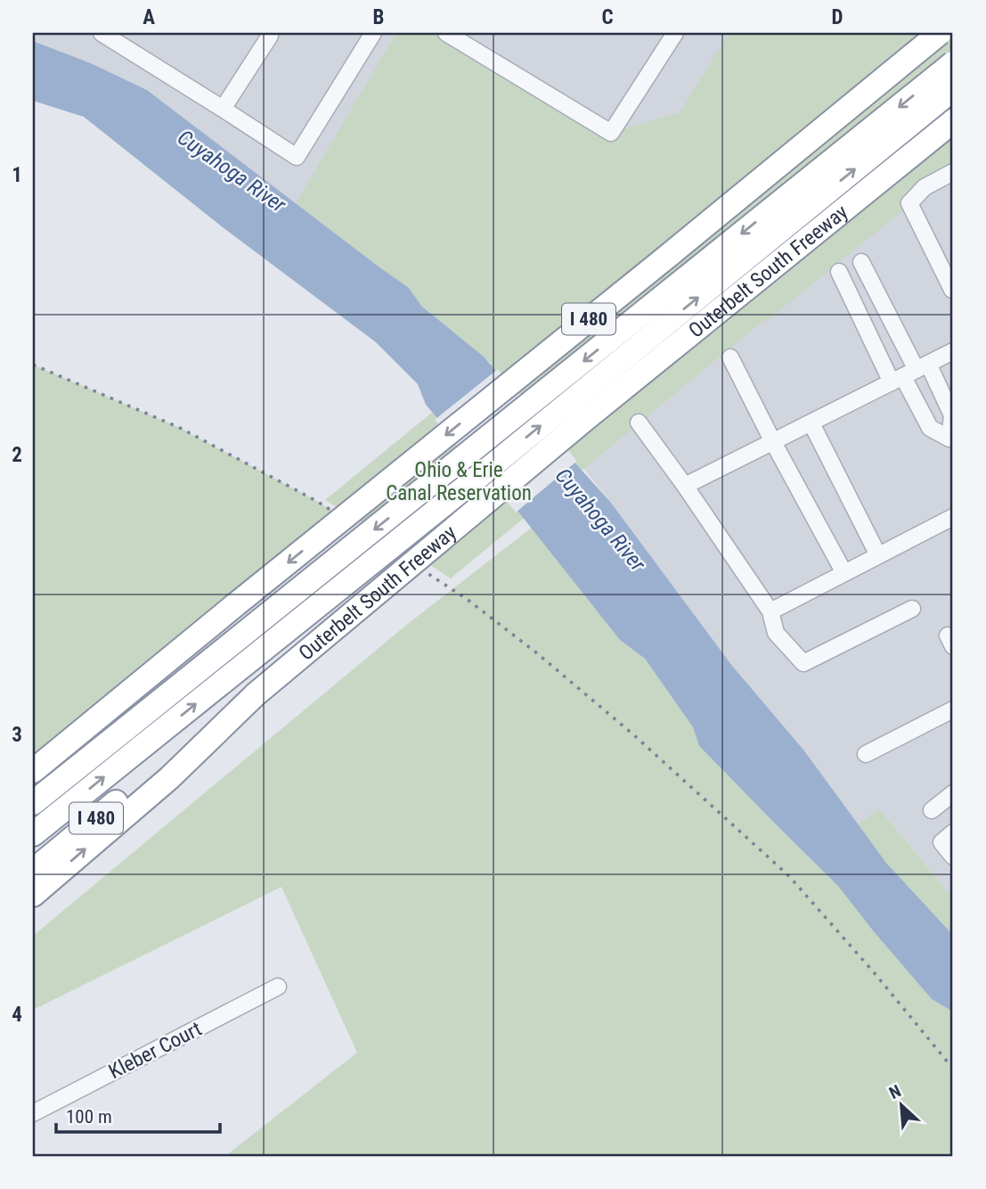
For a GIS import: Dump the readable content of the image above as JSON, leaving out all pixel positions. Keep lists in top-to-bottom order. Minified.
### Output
{"streets":{"highway":["Outerbelt South Freeway","I 480"],"street":["Kleber Court"]},"water":["Cuyahoga River"],"parks":["Ohio & Erie Canal Reservation"],"scale_bar":"100 m","north":"top left","grid":{"columns":["A","B","C","D"],"rows":["1","2","3","4"]}}
